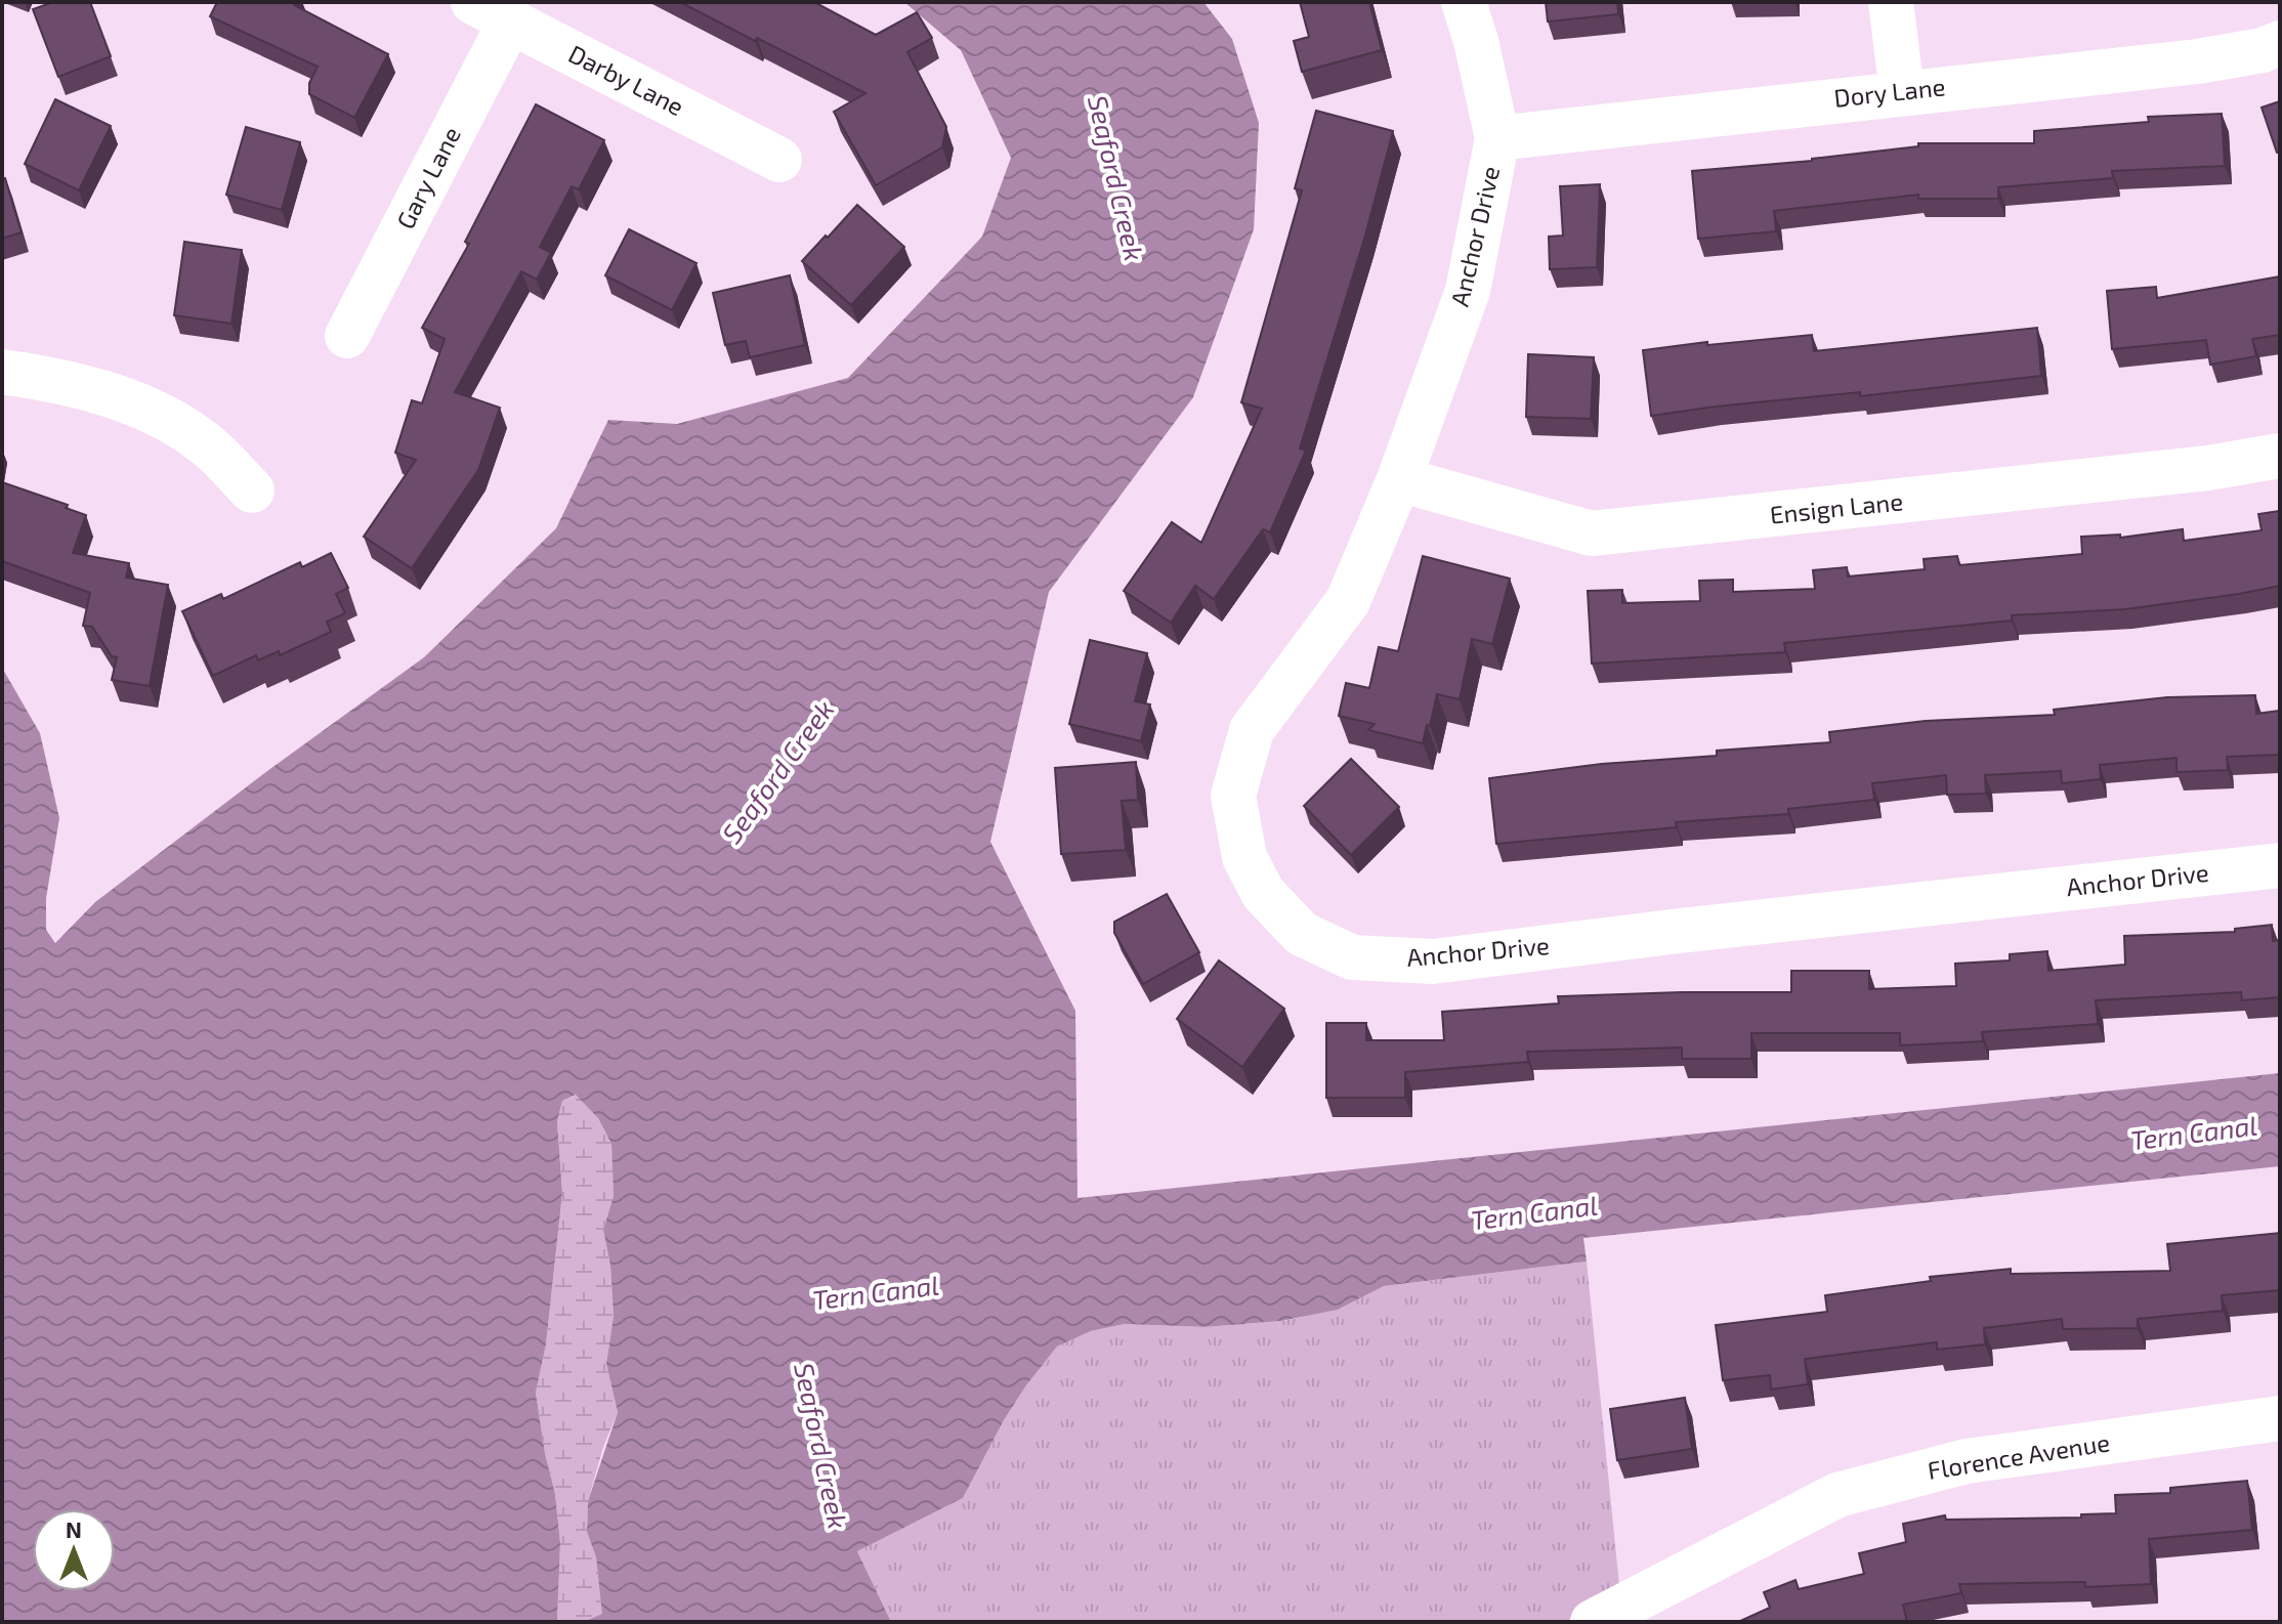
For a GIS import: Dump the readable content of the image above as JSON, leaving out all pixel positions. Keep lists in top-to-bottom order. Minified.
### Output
{"streets":{"street":["Darby Lane","Dory Lane","Gary Lane","Anchor Drive","Ensign Lane","Florence Avenue"]},"crossings":[["Darby Lane","Gary Lane"],["Dory Lane","Anchor Drive"],["Anchor Drive","Ensign Lane"]],"water":["Seaford Creek","Tern Canal"],"north":"top"}
